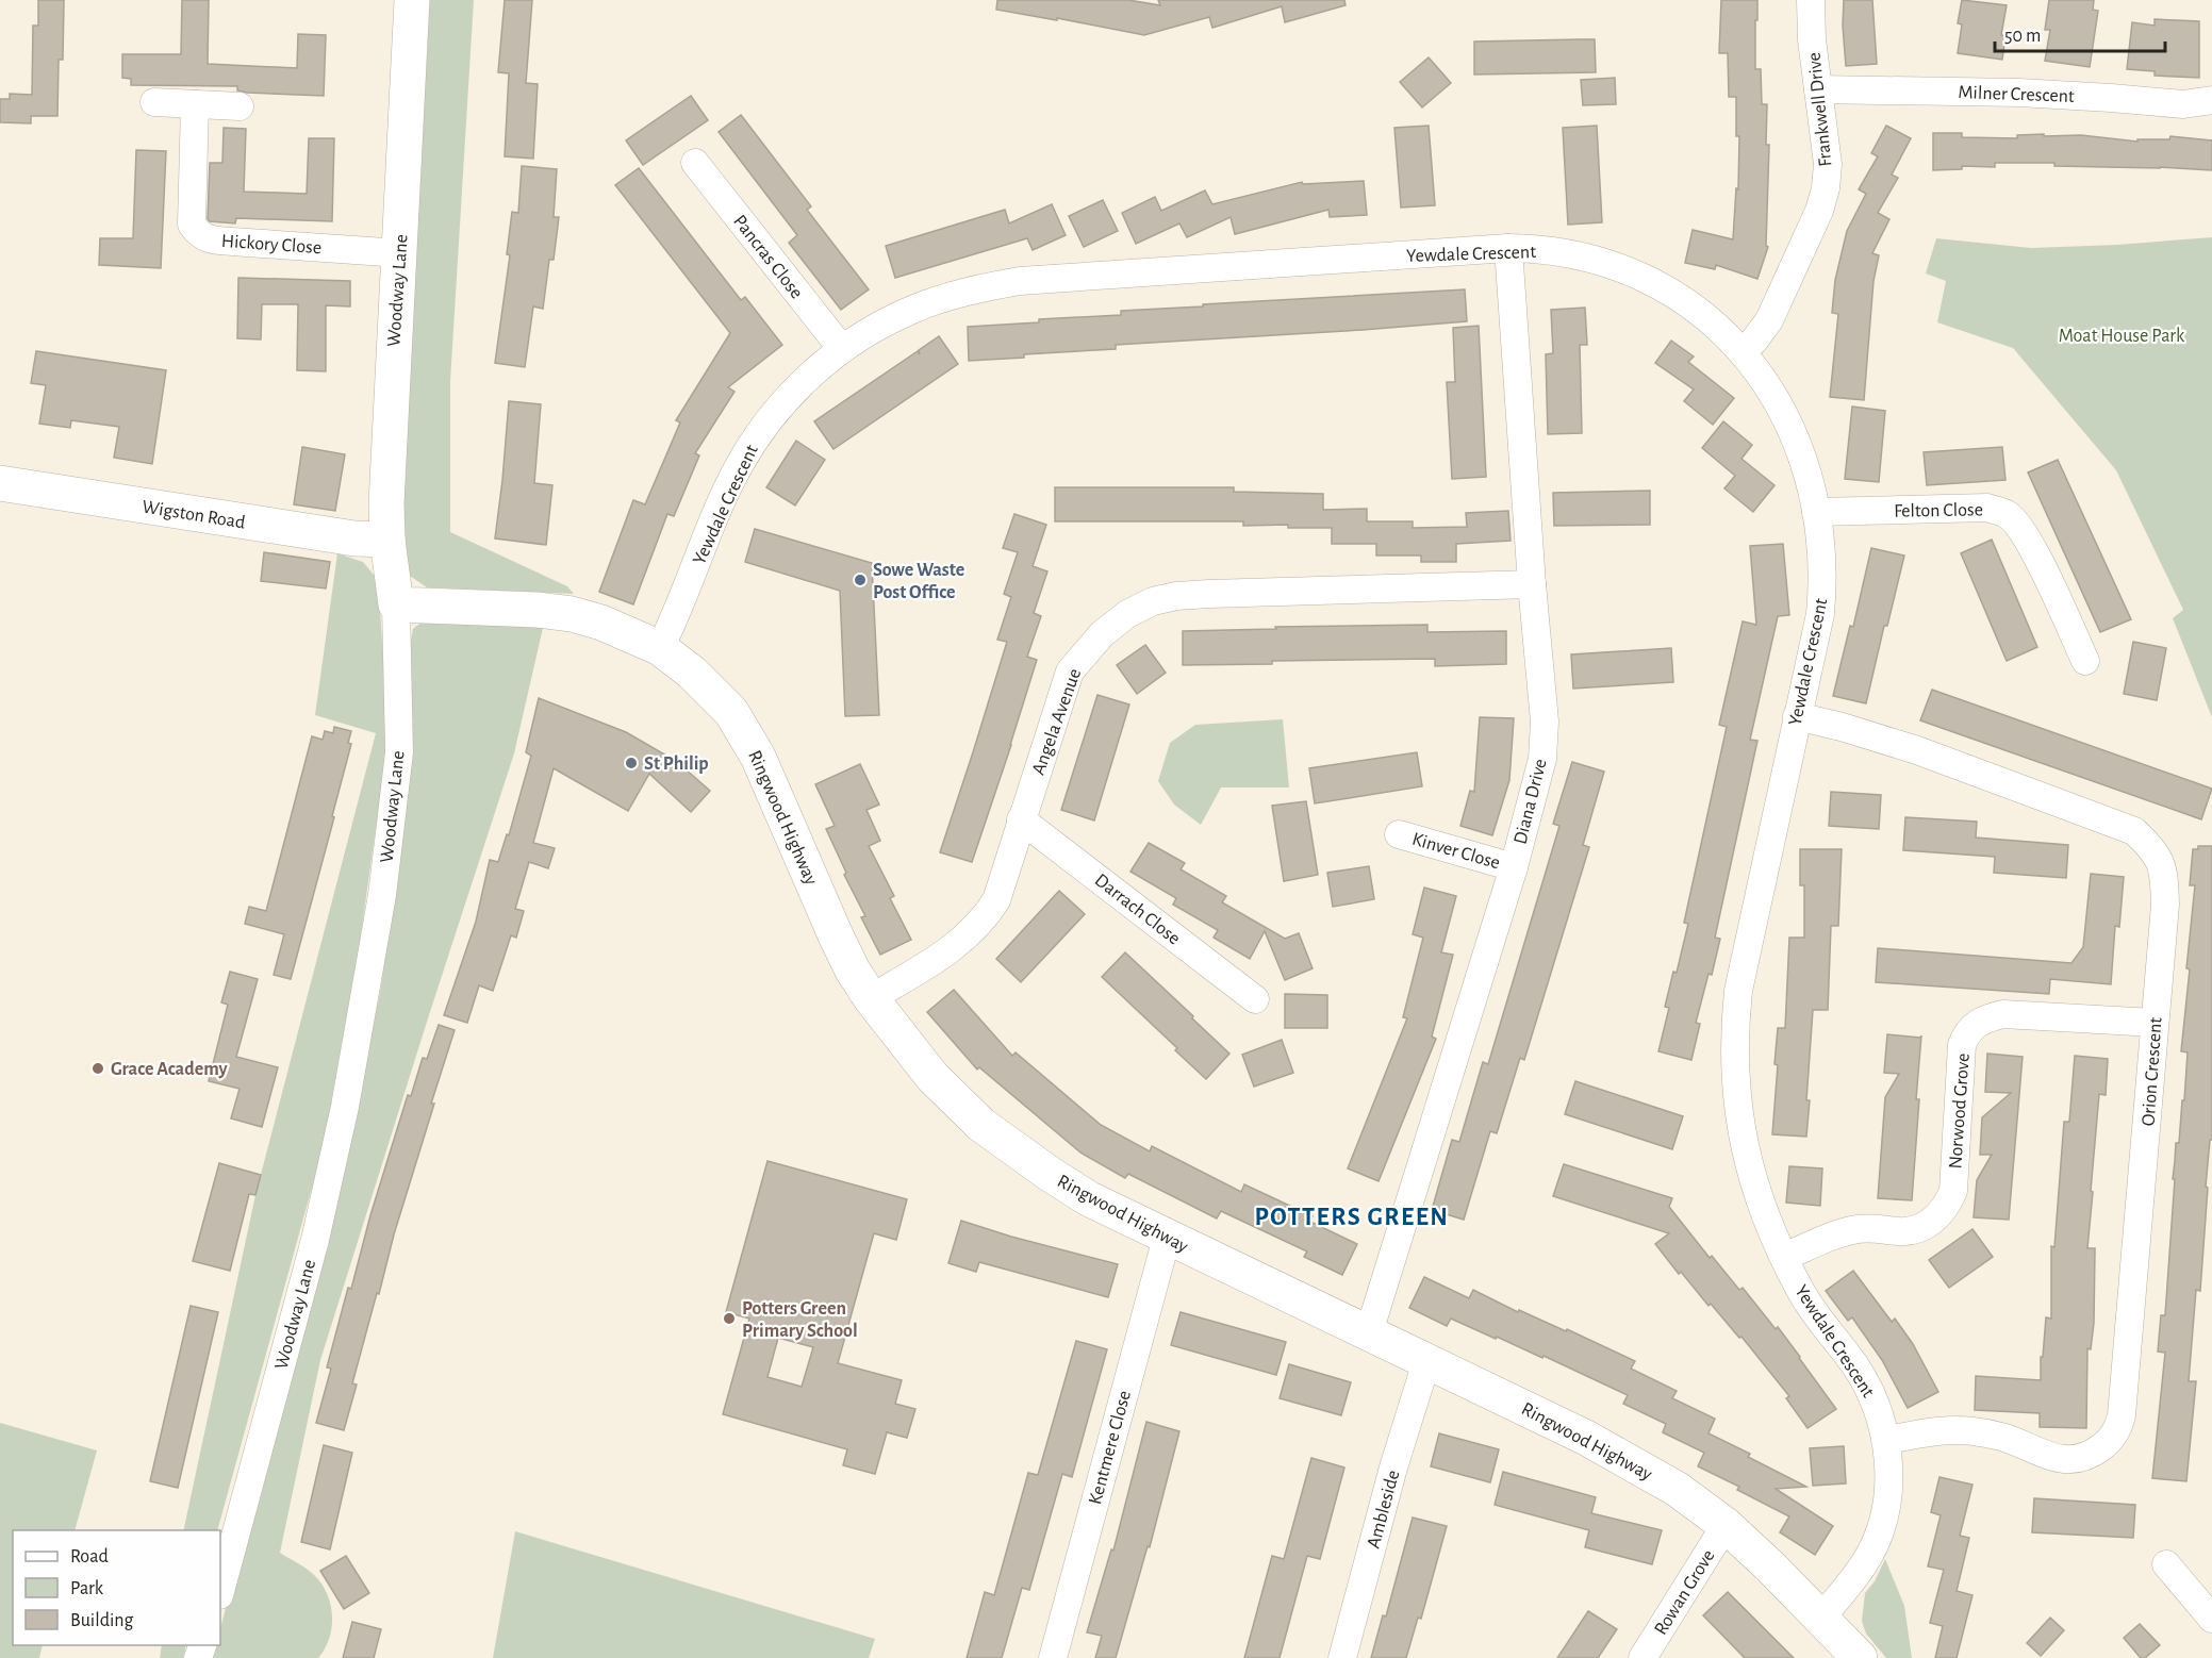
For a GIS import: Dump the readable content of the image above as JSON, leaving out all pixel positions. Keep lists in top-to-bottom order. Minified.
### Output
{"streets":{"street":["Milner Crescent","Frankwell Drive","Hickory Close","Yewdale Crescent","Pancras Close","Woodway Lane","Felton Close","Wigston Road","Angela Avenue","Diana Drive","Ringwood Highway","Kinver Close","Darrach Close","Orion Crescent","Norwood Grove","Kentmere Close","Ambleside","Rowan Grove"]},"crossings":[["Milner Crescent","Frankwell Drive"],["Frankwell Drive","Yewdale Crescent"],["Hickory Close","Woodway Lane"],["Yewdale Crescent","Pancras Close"],["Yewdale Crescent","Felton Close"],["Yewdale Crescent","Diana Drive"],["Yewdale Crescent","Ringwood Highway"],["Yewdale Crescent","Orion Crescent"],["Yewdale Crescent","Norwood Grove"],["Woodway Lane","Wigston Road"],["Woodway Lane","Ringwood Highway"],["Angela Avenue","Diana Drive"],["Angela Avenue","Ringwood Highway"],["Angela Avenue","Darrach Close"],["Diana Drive","Ringwood Highway"],["Diana Drive","Kinver Close"],["Ringwood Highway","Kentmere Close"],["Ringwood Highway","Ambleside"],["Ringwood Highway","Rowan Grove"],["Orion Crescent","Norwood Grove"]],"districts":["POTTERS GREEN"],"parks":["Moat House Park"],"places":["Sowe Waste Post Office","St Philip","Grace Academy","Potters Green Primary School"],"legend":["Road","Park","Building"],"scale_bar":"50 m"}
